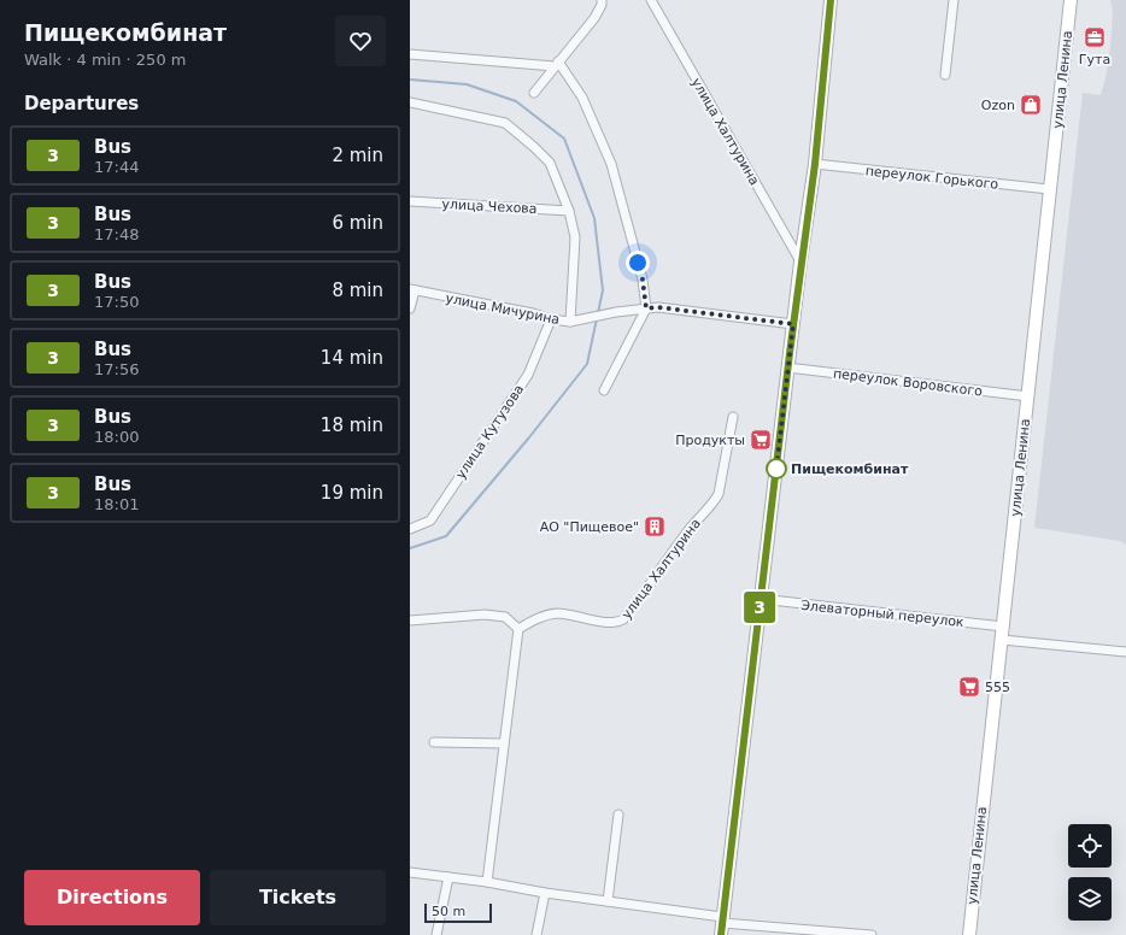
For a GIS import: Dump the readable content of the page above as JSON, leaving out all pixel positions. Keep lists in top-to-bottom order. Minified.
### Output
{"streets":{"main road":["улица Ленина"],"street":["улица Халтурина","переулок Горького","улица Чехова","улица Мичурина","переулок Воровского","улица Кутузова","Элеваторный переулок"]},"crossings":[["улица Ленина","переулок Горького"],["улица Ленина","переулок Воровского"],["улица Ленина","Элеваторный переулок"],["улица Мичурина","улица Кутузова"]],"places":{"office":["Гута"],"shop":["Ozon"],"supermarket":["Продукты","555"],"other":["Пищекомбинат"],"building":["АО \"Пищевое\""]},"lines":["bus line 3"],"scale_bar":"50 m","page":{"heading":[["Пищекомбинат","Walk · 4 min · 250 m"],"Departures"],"on_map":"3","list":[{"mark":"3","name":"Bus","note":"17:44","value":"2 min"},{"mark":"3","name":"Bus","note":"17:48","value":"6 min"},{"mark":"3","name":"Bus","note":"17:50","value":"8 min"},{"mark":"3","name":"Bus","note":"17:56","value":"14 min"},{"mark":"3","name":"Bus","note":"18:00","value":"18 min"},{"mark":"3","name":"Bus","note":"18:01","value":"19 min"}],"buttons":["Directions","Tickets"],"scale":"50 m"}}
